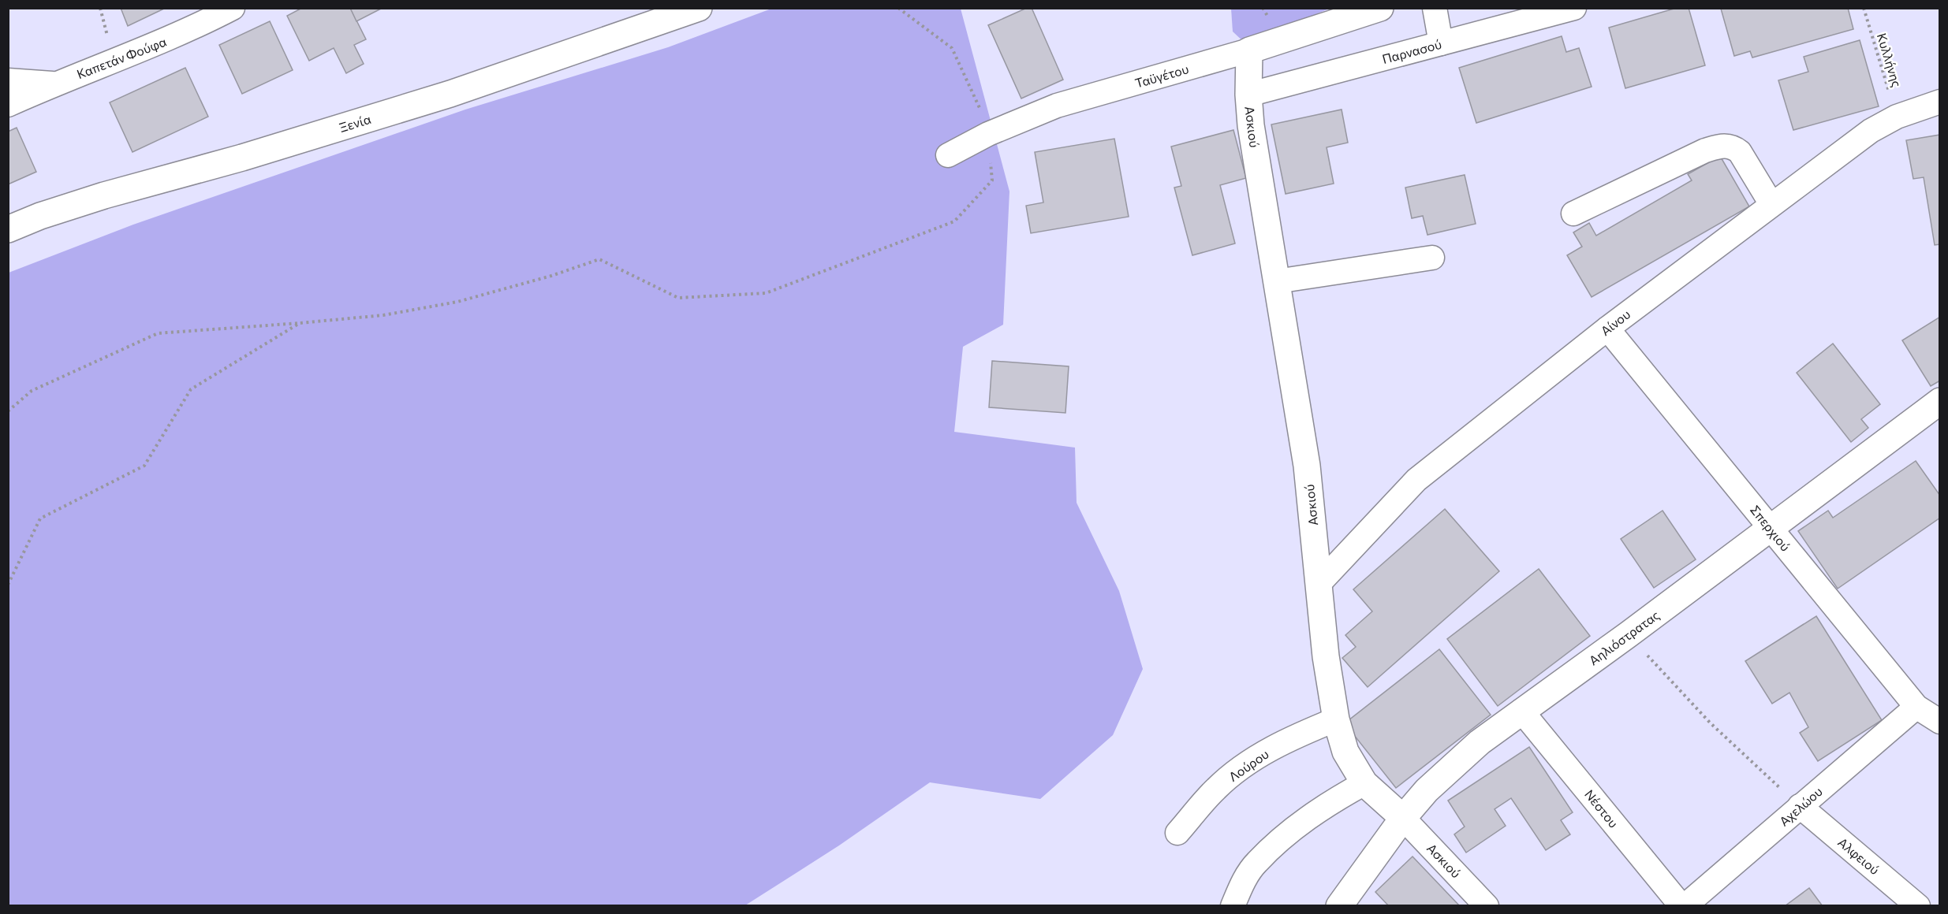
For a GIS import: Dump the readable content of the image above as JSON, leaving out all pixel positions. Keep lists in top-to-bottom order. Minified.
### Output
{"streets":{"street":["Παρνασού","Καπετάν Φούφα","Ταϋγέτου","Ξενία","Ασκιού","Αίνου","Σπερχιού","Αηλιόστρατας","Λούρου","Αχελώου","Νέστου","Αλφειού"],"path":["Κυλλήνης"]},"crossings":[["Παρνασού","Ασκιού"],["Κυλλήνης","Αίνου"],["Ταϋγέτου","Ασκιού"],["Ασκιού","Αίνου"],["Ασκιού","Αηλιόστρατας"],["Ασκιού","Λούρου"],["Αίνου","Σπερχιού"],["Σπερχιού","Αηλιόστρατας"],["Σπερχιού","Αχελώου"],["Αηλιόστρατας","Νέστου"],["Αχελώου","Νέστου"],["Αχελώου","Αλφειού"]]}
